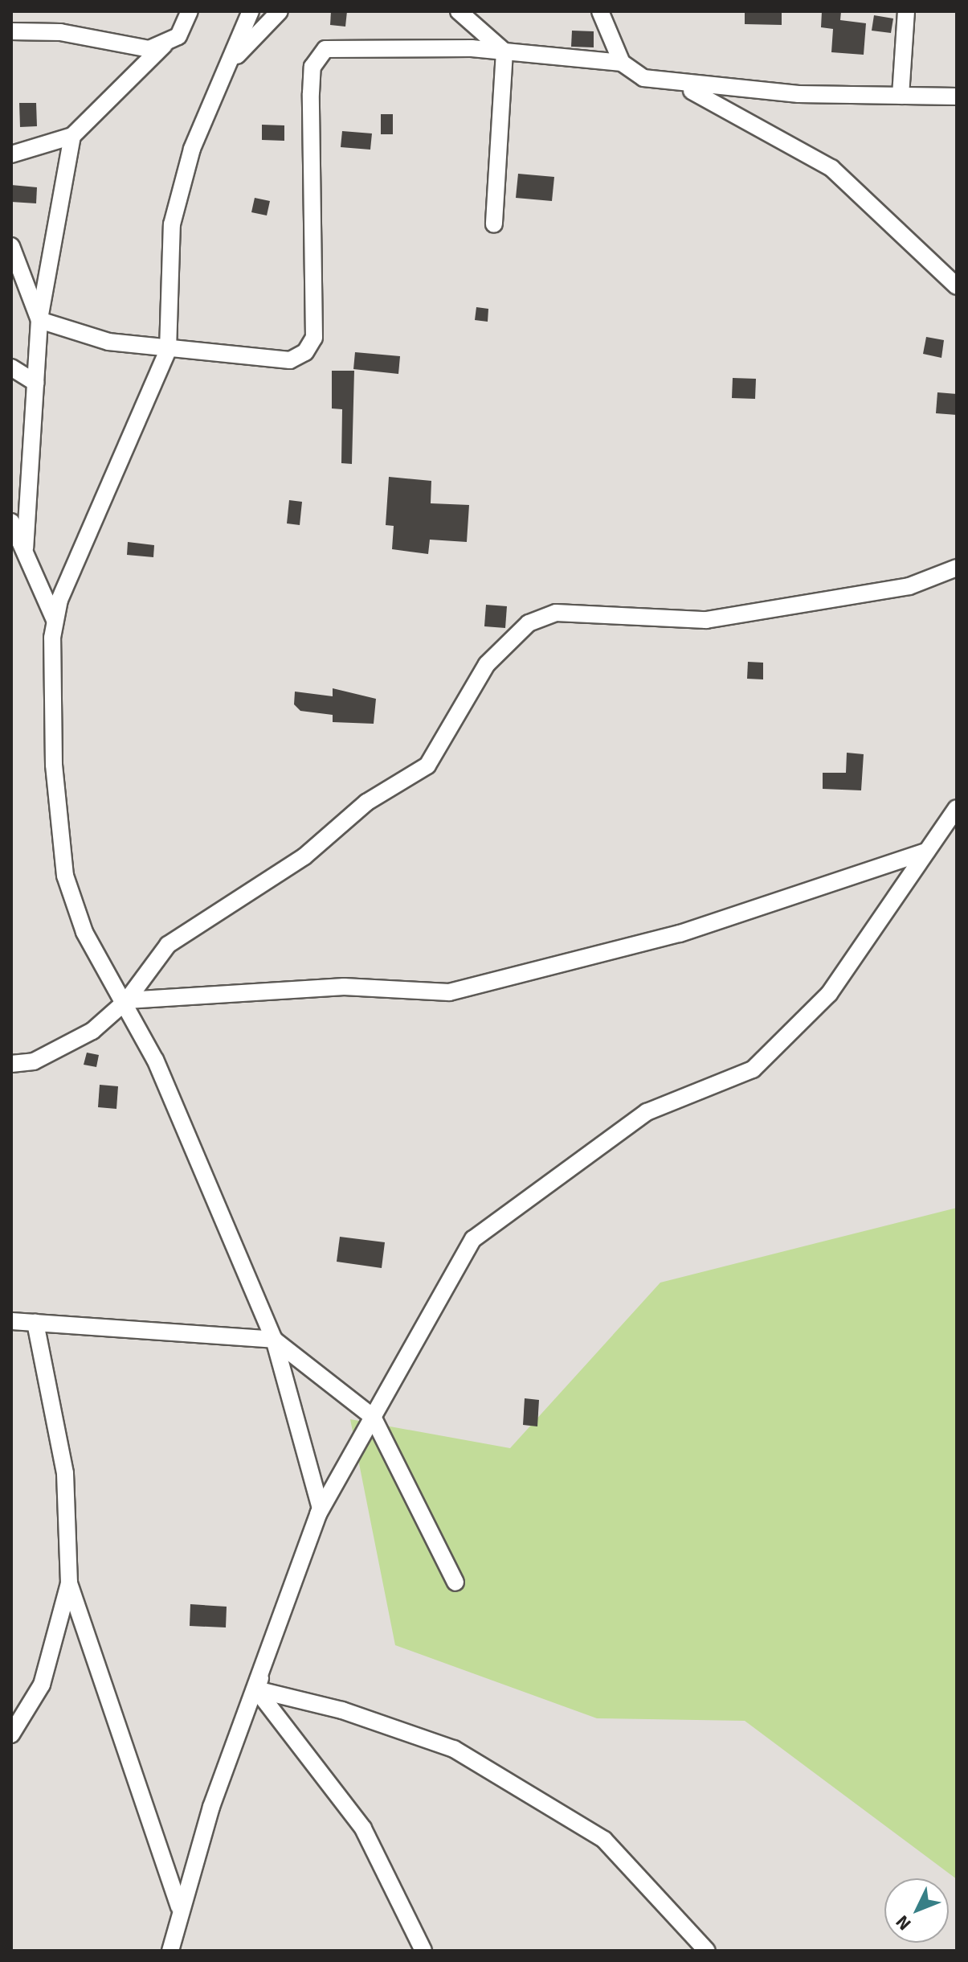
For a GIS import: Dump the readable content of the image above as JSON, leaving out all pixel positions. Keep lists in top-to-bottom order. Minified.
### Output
{"north":"bottom left"}
